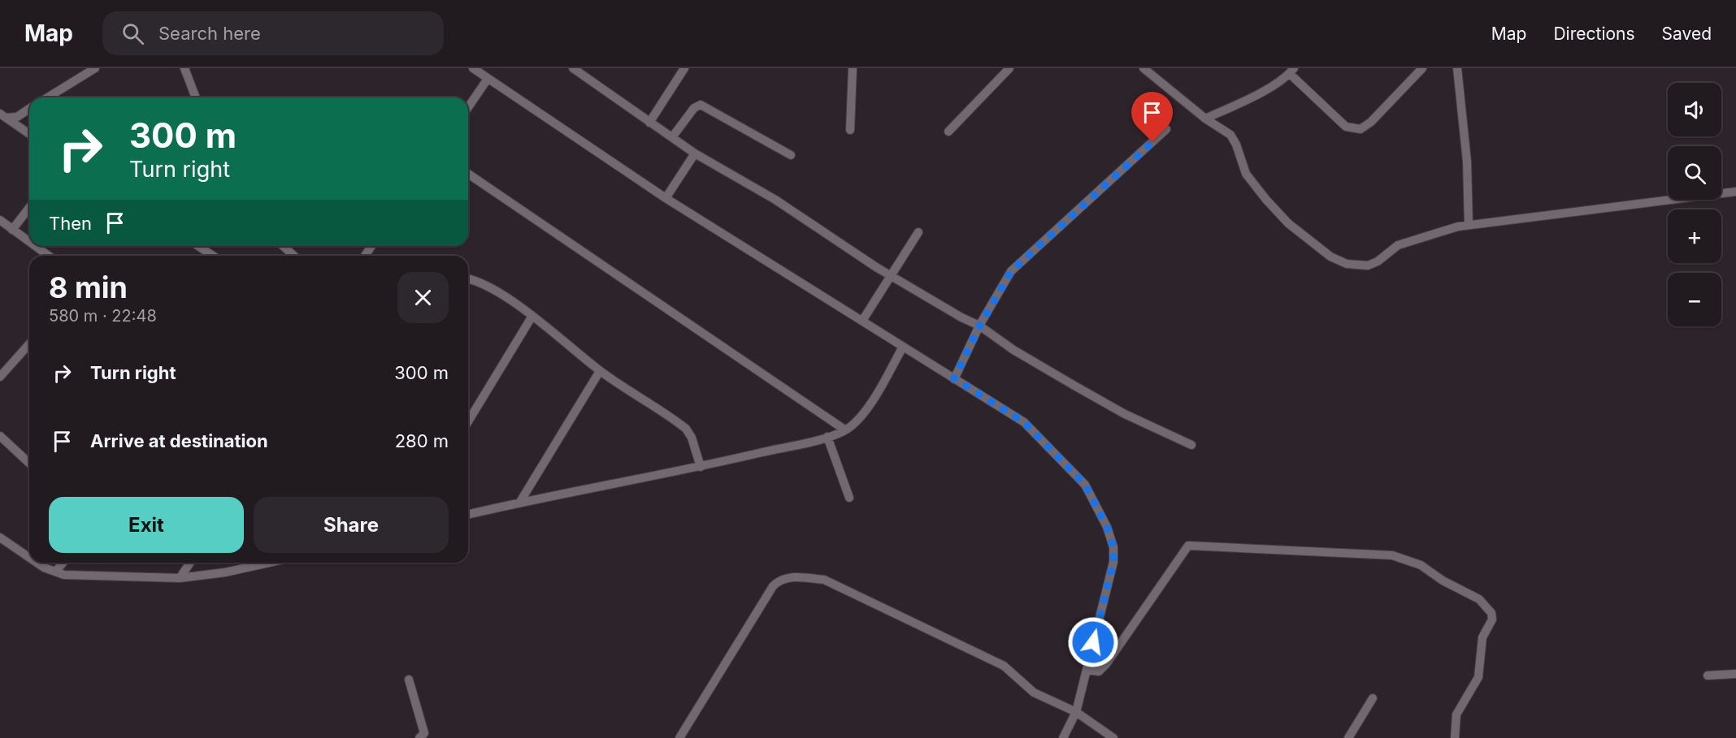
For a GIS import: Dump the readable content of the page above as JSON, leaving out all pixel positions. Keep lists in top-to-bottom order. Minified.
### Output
{"page":{"header":"Map","search":"Search here","nav":["Map","Directions","Saved"],"map_buttons":["+","−"],"turn":["300 m","Turn right"],"then":"Then","heading":["8 min","580 m · 22:48"],"list":[{"name":"Turn right","value":"300 m"},{"name":"Arrive at destination","value":"280 m"}],"buttons":["Exit","Share"]}}
